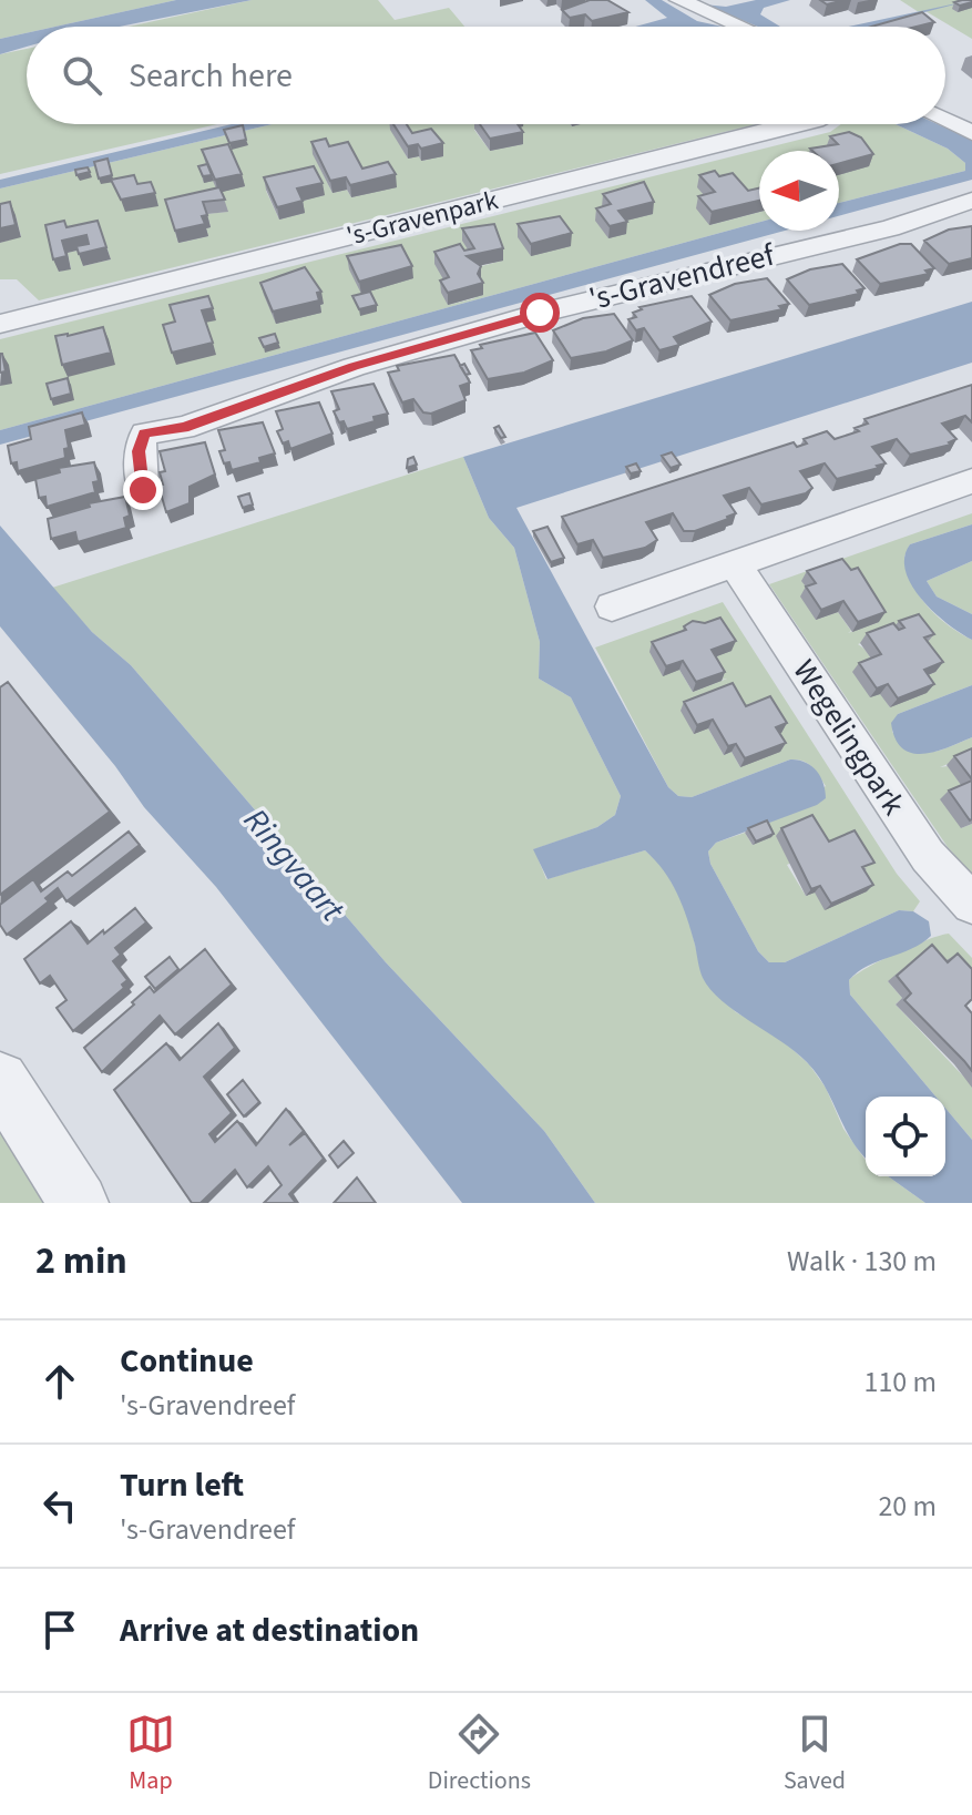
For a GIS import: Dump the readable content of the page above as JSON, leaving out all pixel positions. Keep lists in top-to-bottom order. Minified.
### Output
{"streets":{"street":["'s-Gravenpark","'s-Gravendreef","Wegelingpark"]},"water":["Ringvaart"],"north":"left","page":{"search":"Search here","heading":["2 min","Walk · 130 m"],"list":[["Continue","'s-Gravendreef","110 m"],["Turn left","'s-Gravendreef","20 m"],"Arrive at destination"],"nav":["Map","Directions","Saved"]}}
